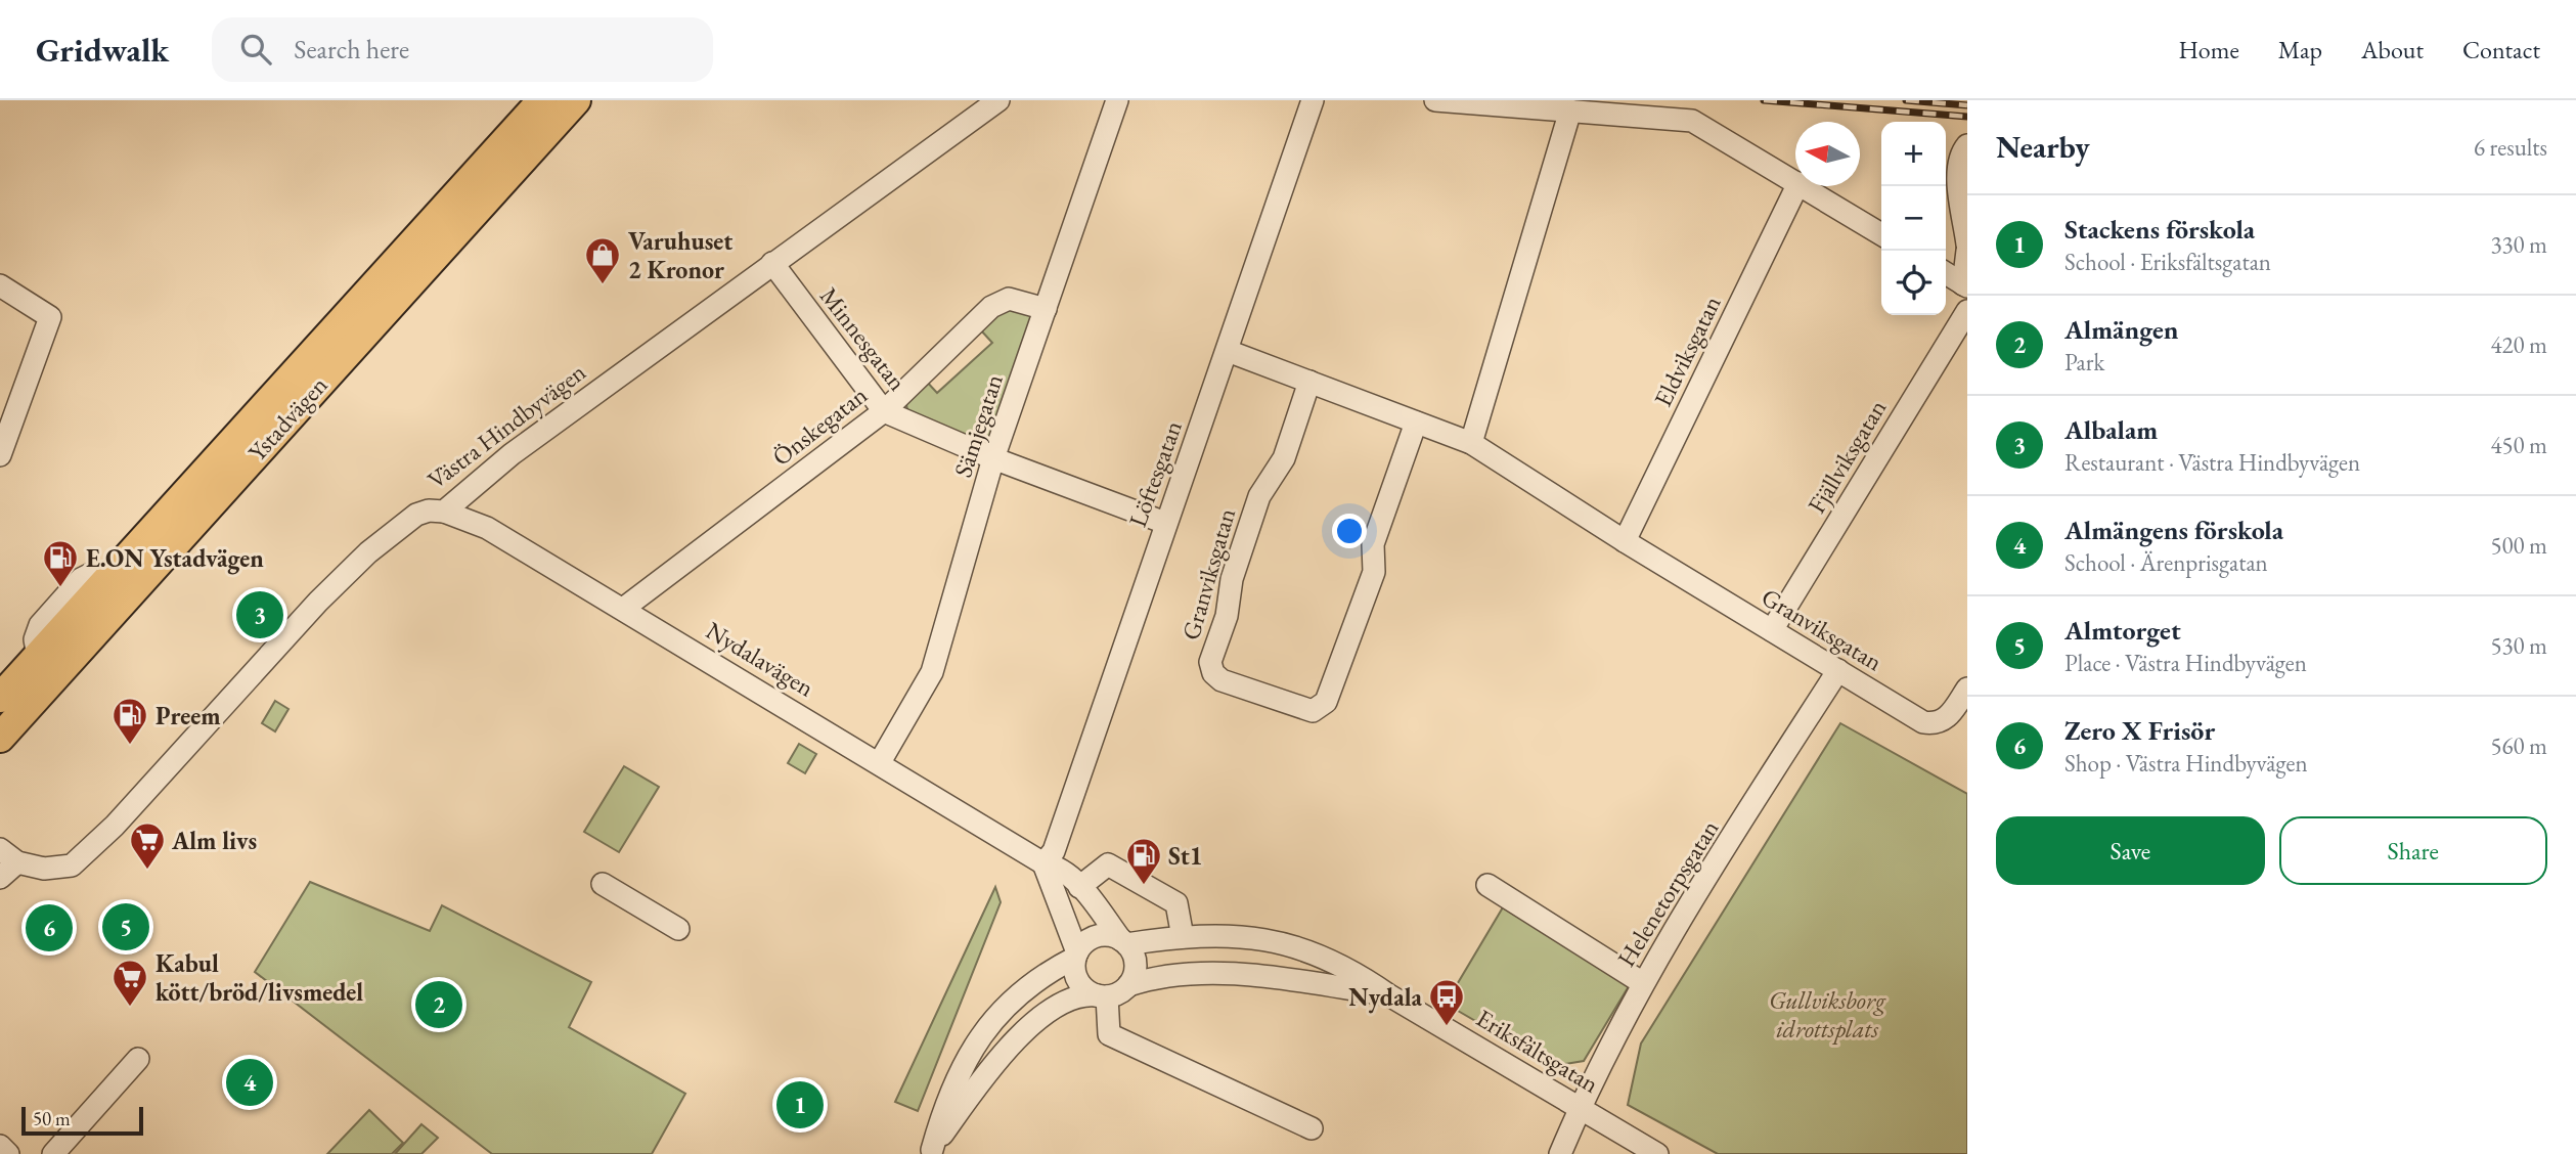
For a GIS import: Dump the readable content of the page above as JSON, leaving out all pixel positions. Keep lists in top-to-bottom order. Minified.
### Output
{"streets":{"main road":["Ystadvägen"],"street":["Minnesgatan","Eldviksgatan","Västra Hindbyvägen","Önskegatan","Sämjegatan","Fjällviksgatan","Löftesgatan","Granviksgatan","Nydalavägen","Helenetorpsgatan","Eriksfältsgatan"]},"crossings":[["Minnesgatan","Västra Hindbyvägen"],["Minnesgatan","Önskegatan"],["Minnesgatan","Sämjegatan"],["Minnesgatan","Löftesgatan"],["Eldviksgatan","Granviksgatan"],["Västra Hindbyvägen","Nydalavägen"],["Önskegatan","Sämjegatan"],["Önskegatan","Nydalavägen"],["Sämjegatan","Nydalavägen"],["Fjällviksgatan","Granviksgatan"],["Löftesgatan","Granviksgatan"],["Löftesgatan","Nydalavägen"],["Granviksgatan","Helenetorpsgatan"],["Nydalavägen","Eriksfältsgatan"],["Helenetorpsgatan","Eriksfältsgatan"]],"parks":["Gullviksborg idrottsplats"],"places":{"shop":["Varuhuset 2 Kronor"],"fuel station":["E.ON Ystadvägen","Preem","St1"],"supermarket":["Alm livs","Kabul kött/bröd/livsmedel"],"bus stop":["Nydala"]},"scale_bar":"50 m","north":"left","page":{"header":"Gridwalk","search":"Search here","nav":["Home","Map","About","Contact"],"heading":["Nearby","6 results"],"map_buttons":["+","−"],"list":[{"mark":"1","name":"Stackens förskola","note":"School · Eriksfältsgatan","value":"330 m"},{"mark":"2","name":"Almängen","note":"Park","value":"420 m"},{"mark":"3","name":"Albalam","note":"Restaurant · Västra Hindbyvägen","value":"450 m"},{"mark":"4","name":"Almängens förskola","note":"School · Ärenprisgatan","value":"500 m"},{"mark":"5","name":"Almtorget","note":"Place · Västra Hindbyvägen","value":"530 m"},{"mark":"6","name":"Zero X Frisör","note":"Shop · Västra Hindbyvägen","value":"560 m"}],"pins":["3","5","6","2","4","1"],"buttons":["Save","Share"],"scale":"50 m"}}
